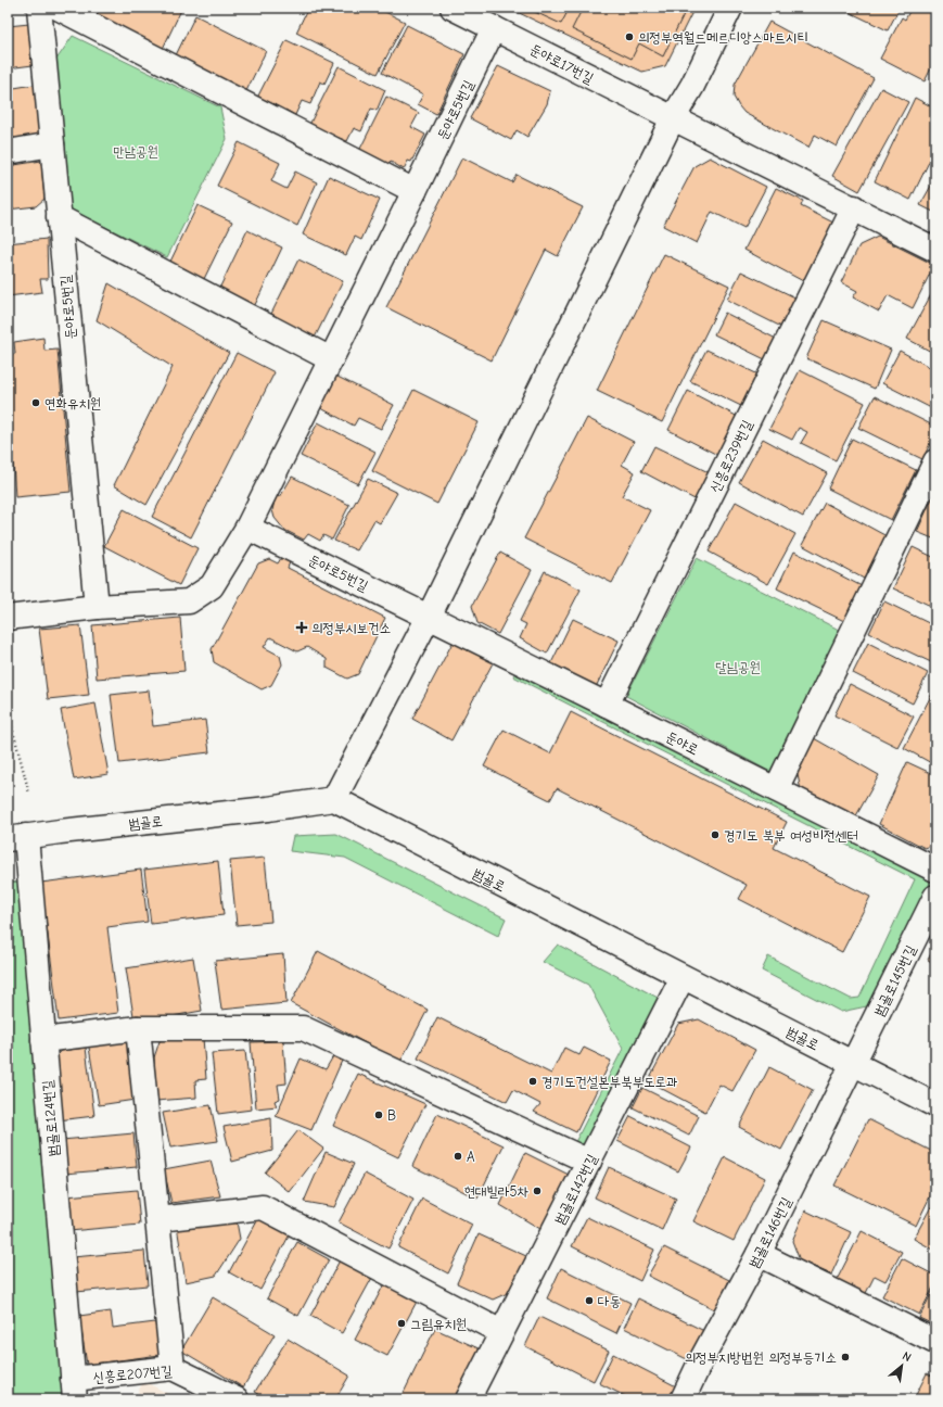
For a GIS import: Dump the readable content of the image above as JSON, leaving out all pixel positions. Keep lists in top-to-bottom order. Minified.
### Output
{"streets":{"street":["둔야로17번길","둔야로5번길","신흥로239번길","둔야로","범골로","범골로145번길","범골로124번길","범골로142번길","범골로146번길","신흥로207번길"]},"crossings":[["둔야로17번길","둔야로5번길"],["둔야로5번길","둔야로"],["신흥로239번길","둔야로"],["범골로","범골로145번길"],["범골로","범골로124번길"],["범골로","범골로142번길"],["범골로","범골로146번길"],["범골로145번길","범골로146번길"],["범골로124번길","신흥로207번길"]],"parks":["만남공원","달님공원"],"places":{"other":["의정부역월드메르디앙스마트시티","연화유치원","경기도 북부 여성비전센터","경기도건설본부북부도로과","B","A","현대빌라5차","다동","그림유치원","의정부지방법원 의정부등기소"],"health":["의정부시보건소"]},"north":"top right"}
